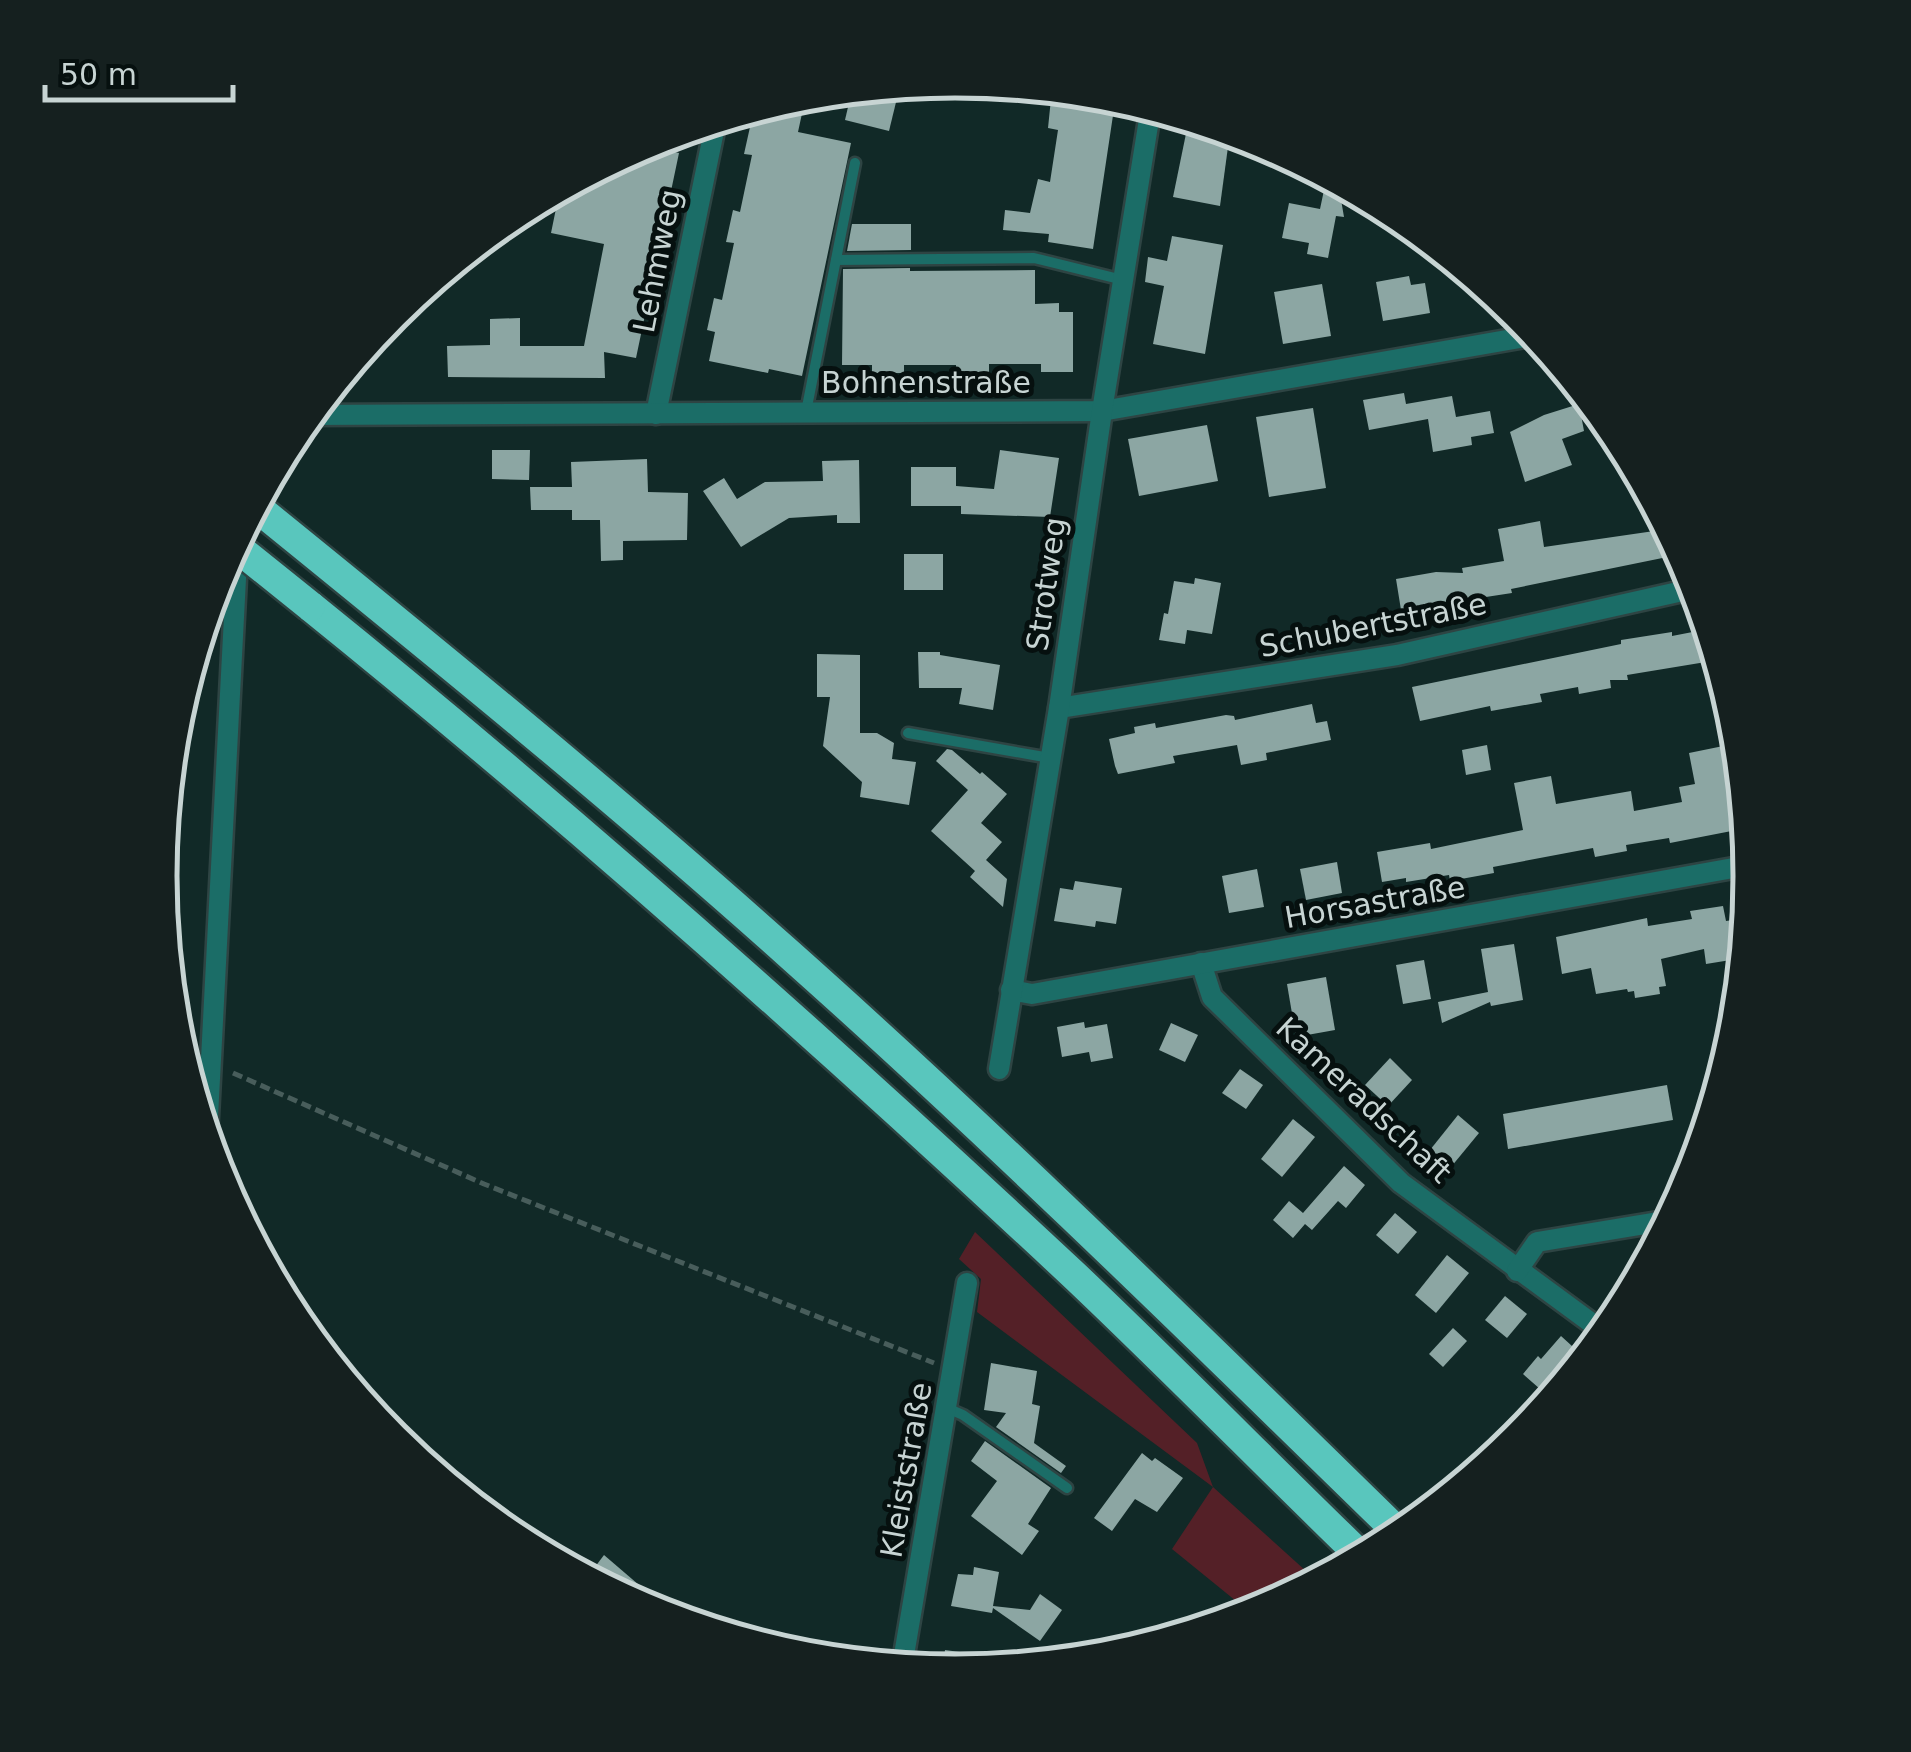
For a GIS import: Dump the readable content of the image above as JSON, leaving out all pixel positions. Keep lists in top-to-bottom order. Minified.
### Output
{"streets":{"street":["Lehmweg","Bohnenstraße","Strotweg","Schubertstraße","Horsastraße","Kameradschaft","Kleiststraße"]},"crossings":[["Lehmweg","Bohnenstraße"],["Bohnenstraße","Strotweg"],["Strotweg","Schubertstraße"],["Strotweg","Horsastraße"],["Horsastraße","Kameradschaft"]],"scale_bar":"50 m"}
